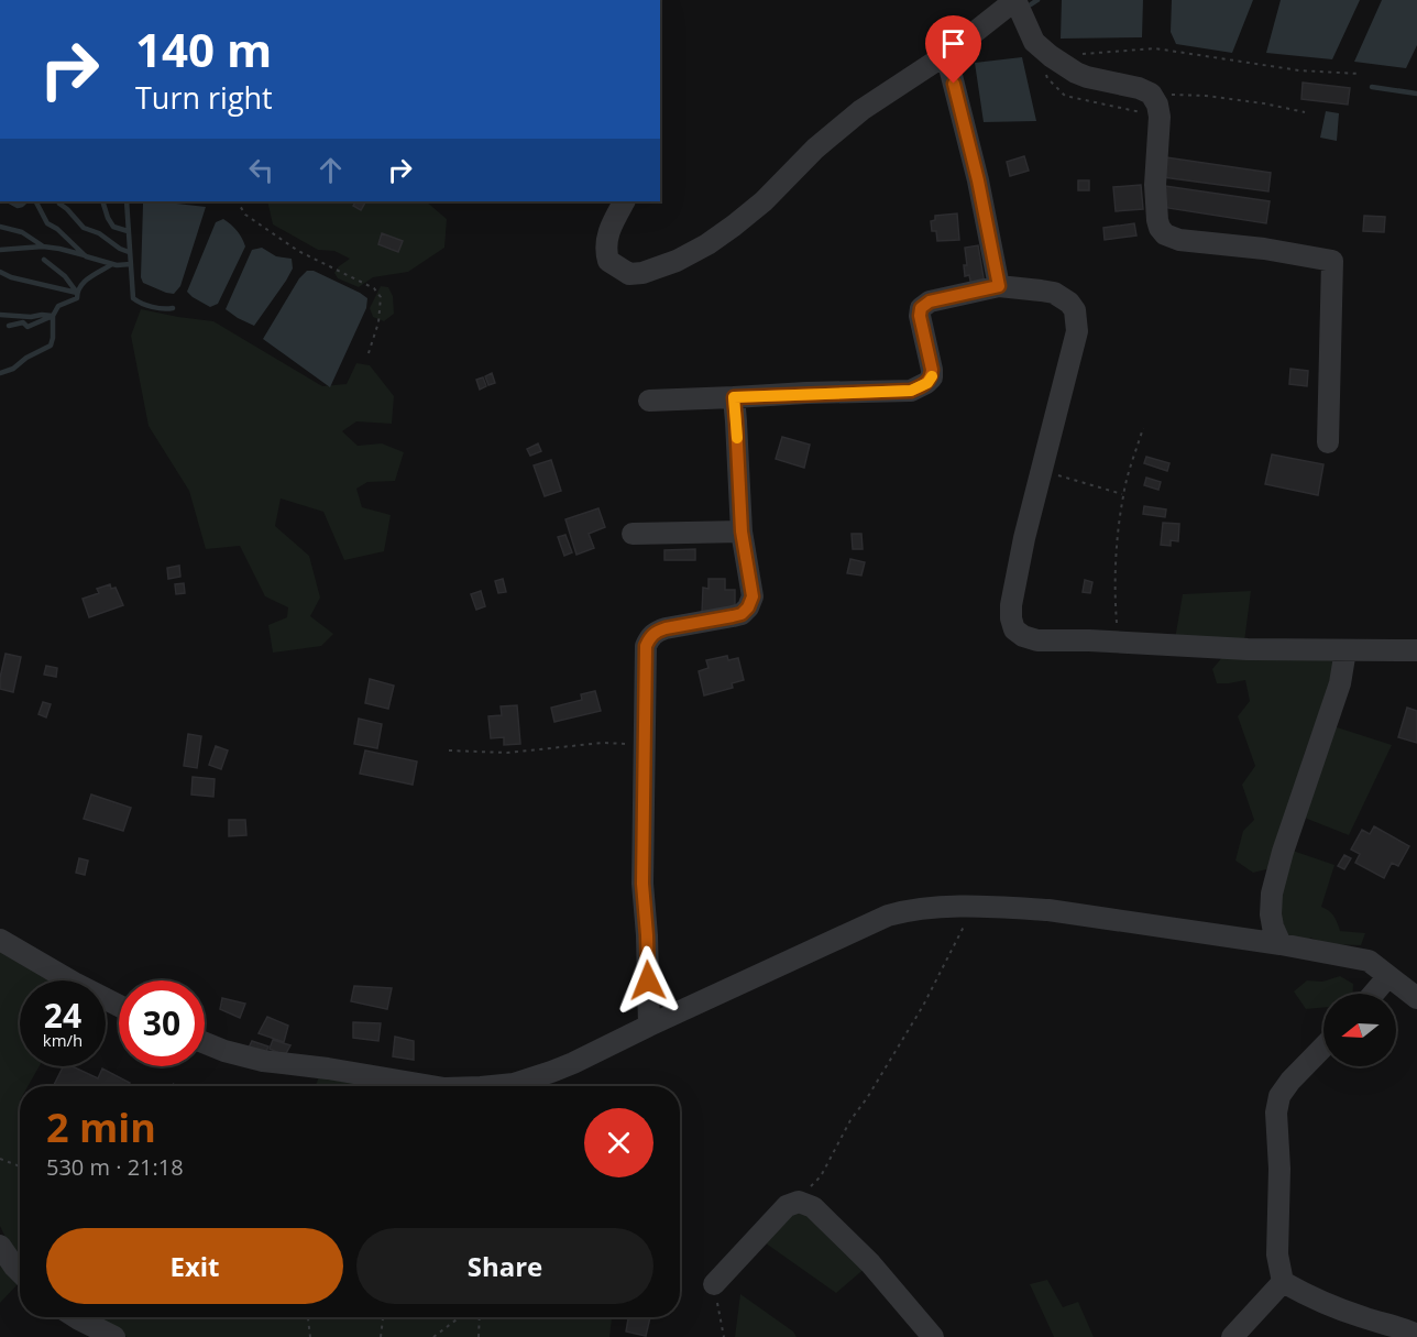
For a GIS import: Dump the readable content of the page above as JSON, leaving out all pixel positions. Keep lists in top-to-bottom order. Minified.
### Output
{"north":"left","page":{"turn":["140 m","Turn right"],"speed":"24 km/h","limit":"30","heading":["2 min","530 m · 21:18"],"buttons":["Exit","Share"]}}
